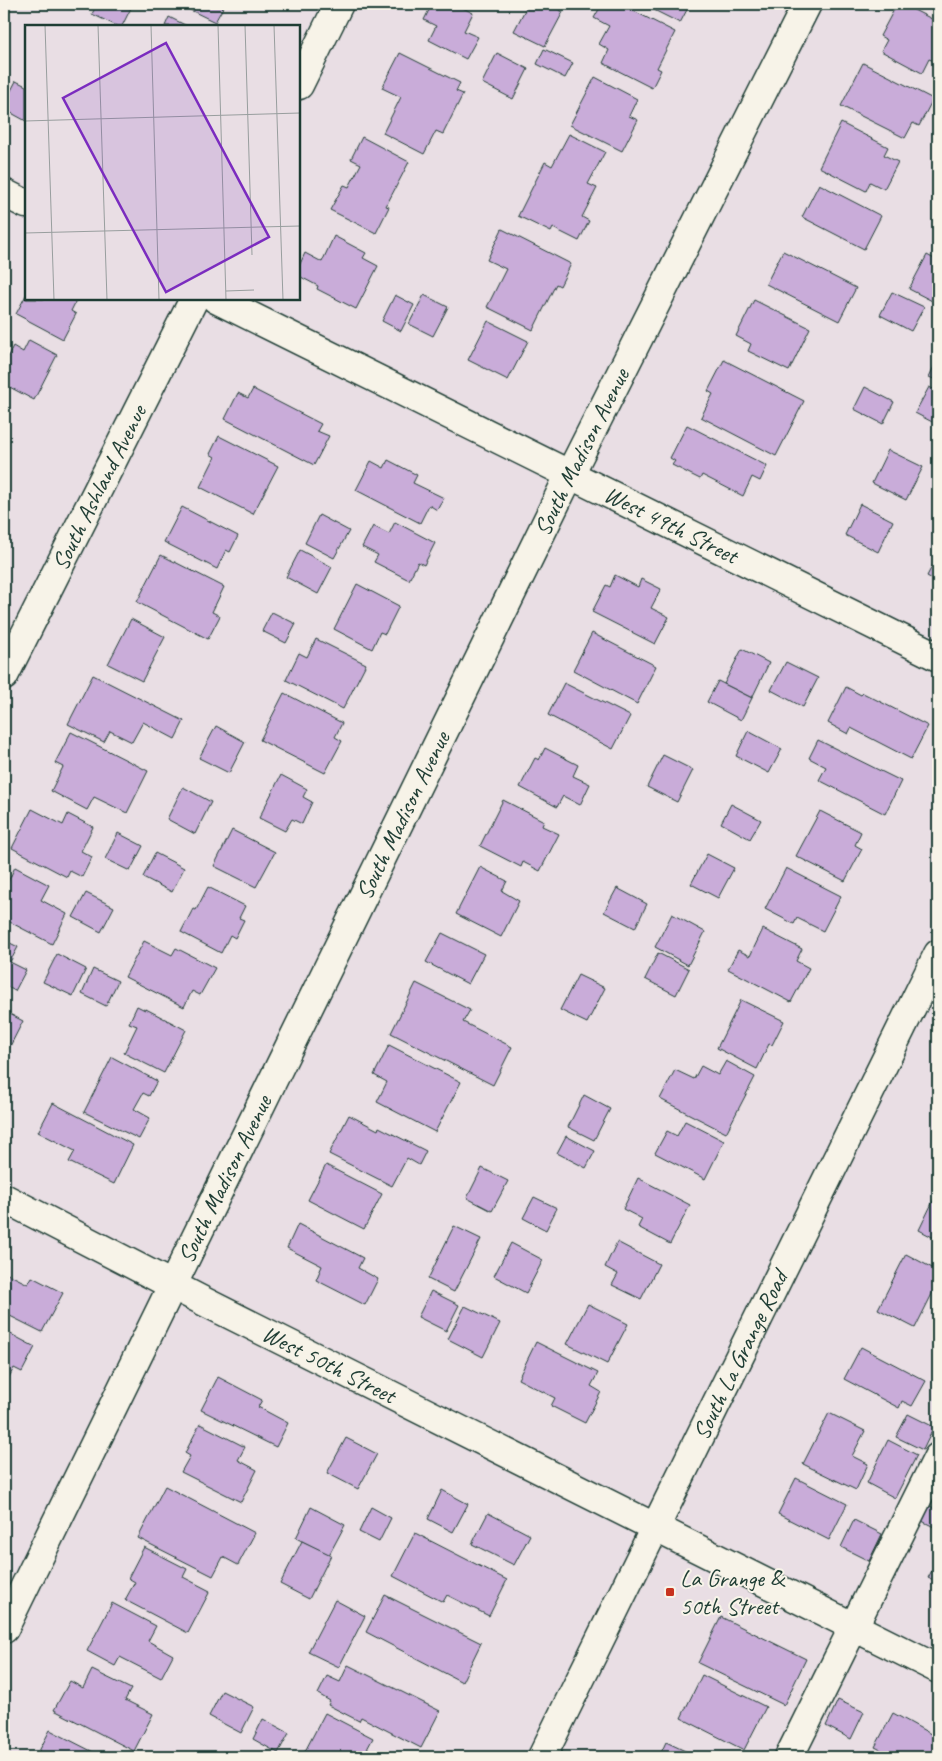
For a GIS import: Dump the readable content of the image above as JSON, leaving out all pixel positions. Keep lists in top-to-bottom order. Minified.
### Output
{"streets":{"street":["South Madison Avenue","South Ashland Avenue","West 49th Street","South La Grange Road","West 50th Street"]},"crossings":[["South Madison Avenue","West 49th Street"],["South Madison Avenue","West 50th Street"],["South La Grange Road","West 50th Street"]],"places":{"transit":["La Grange & 50th Street"]}}
